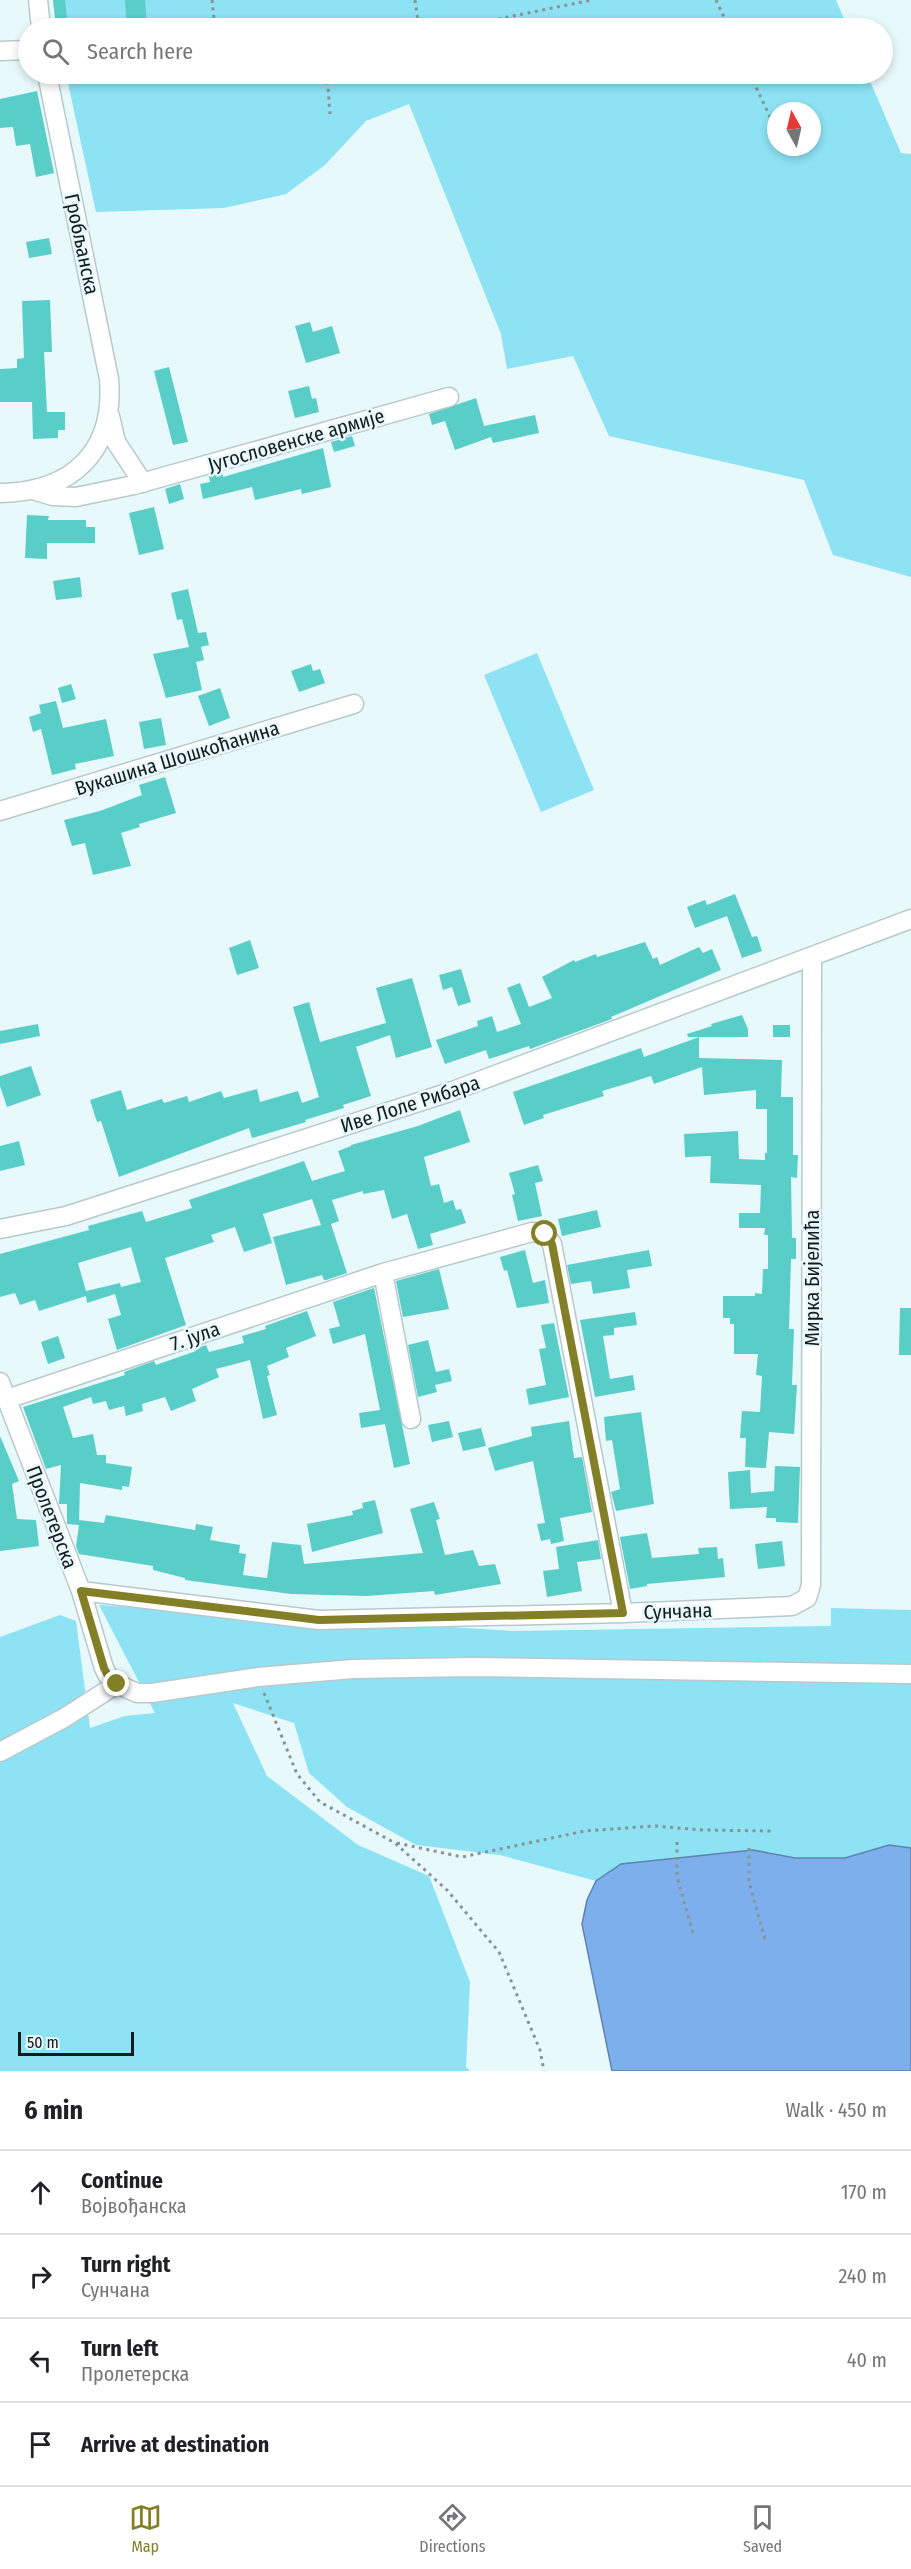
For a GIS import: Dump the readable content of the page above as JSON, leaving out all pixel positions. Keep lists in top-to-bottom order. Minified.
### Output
{"streets":{"street":["Гробљанска","Југословенске армије","Вукашина Шошкоћанина","Иве Лоле Рибара","Мирка Бијелића","7. јула","Пролетерска","Сунчана"]},"crossings":[["Гробљанска","Југословенске армије"],["Иве Лоле Рибара","Мирка Бијелића"],["Мирка Бијелића","Сунчана"],["7. јула","Пролетерска"],["7. јула","Сунчана"],["Пролетерска","Сунчана"]],"scale_bar":"50 m","north":"top","page":{"search":"Search here","scale":"50 m","heading":["6 min","Walk · 450 m"],"list":[["Continue","Војвођанска","170 m"],["Turn right","Сунчана","240 m"],["Turn left","Пролетерска","40 m"],"Arrive at destination"],"nav":["Map","Directions","Saved"]}}
